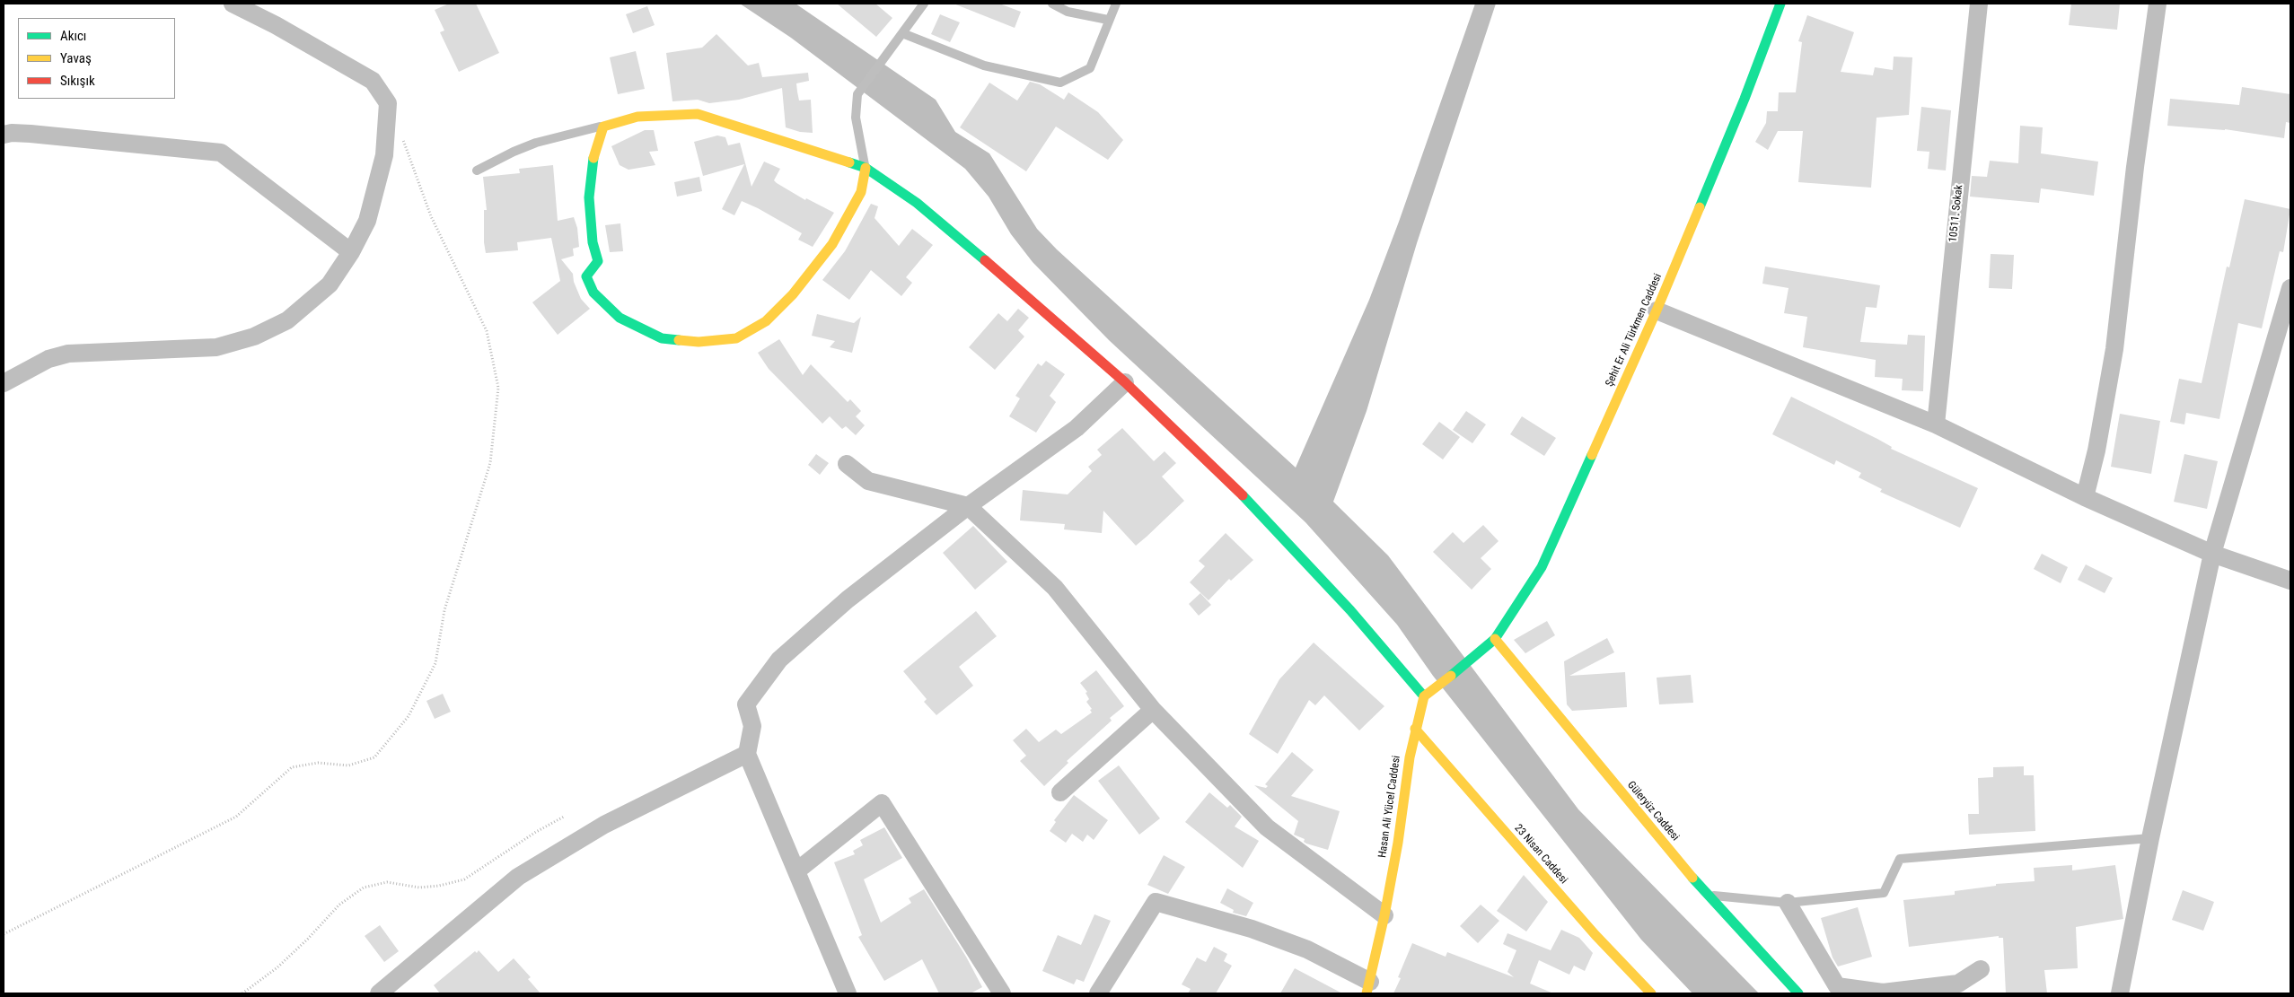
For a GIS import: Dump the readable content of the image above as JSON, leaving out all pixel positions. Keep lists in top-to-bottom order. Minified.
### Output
{"streets":{"street":["10511. Sokak","Şehit Er Ali Türkmen Caddesi","Hasan Ali Yücel Caddesi","Güleryüz Caddesi","23 Nisan Caddesi"]},"crossings":[["Şehit Er Ali Türkmen Caddesi","Hasan Ali Yücel Caddesi"],["Şehit Er Ali Türkmen Caddesi","Güleryüz Caddesi"],["Hasan Ali Yücel Caddesi","23 Nisan Caddesi"]],"legend":["Akıcı","Yavaş","Sıkışık"]}
